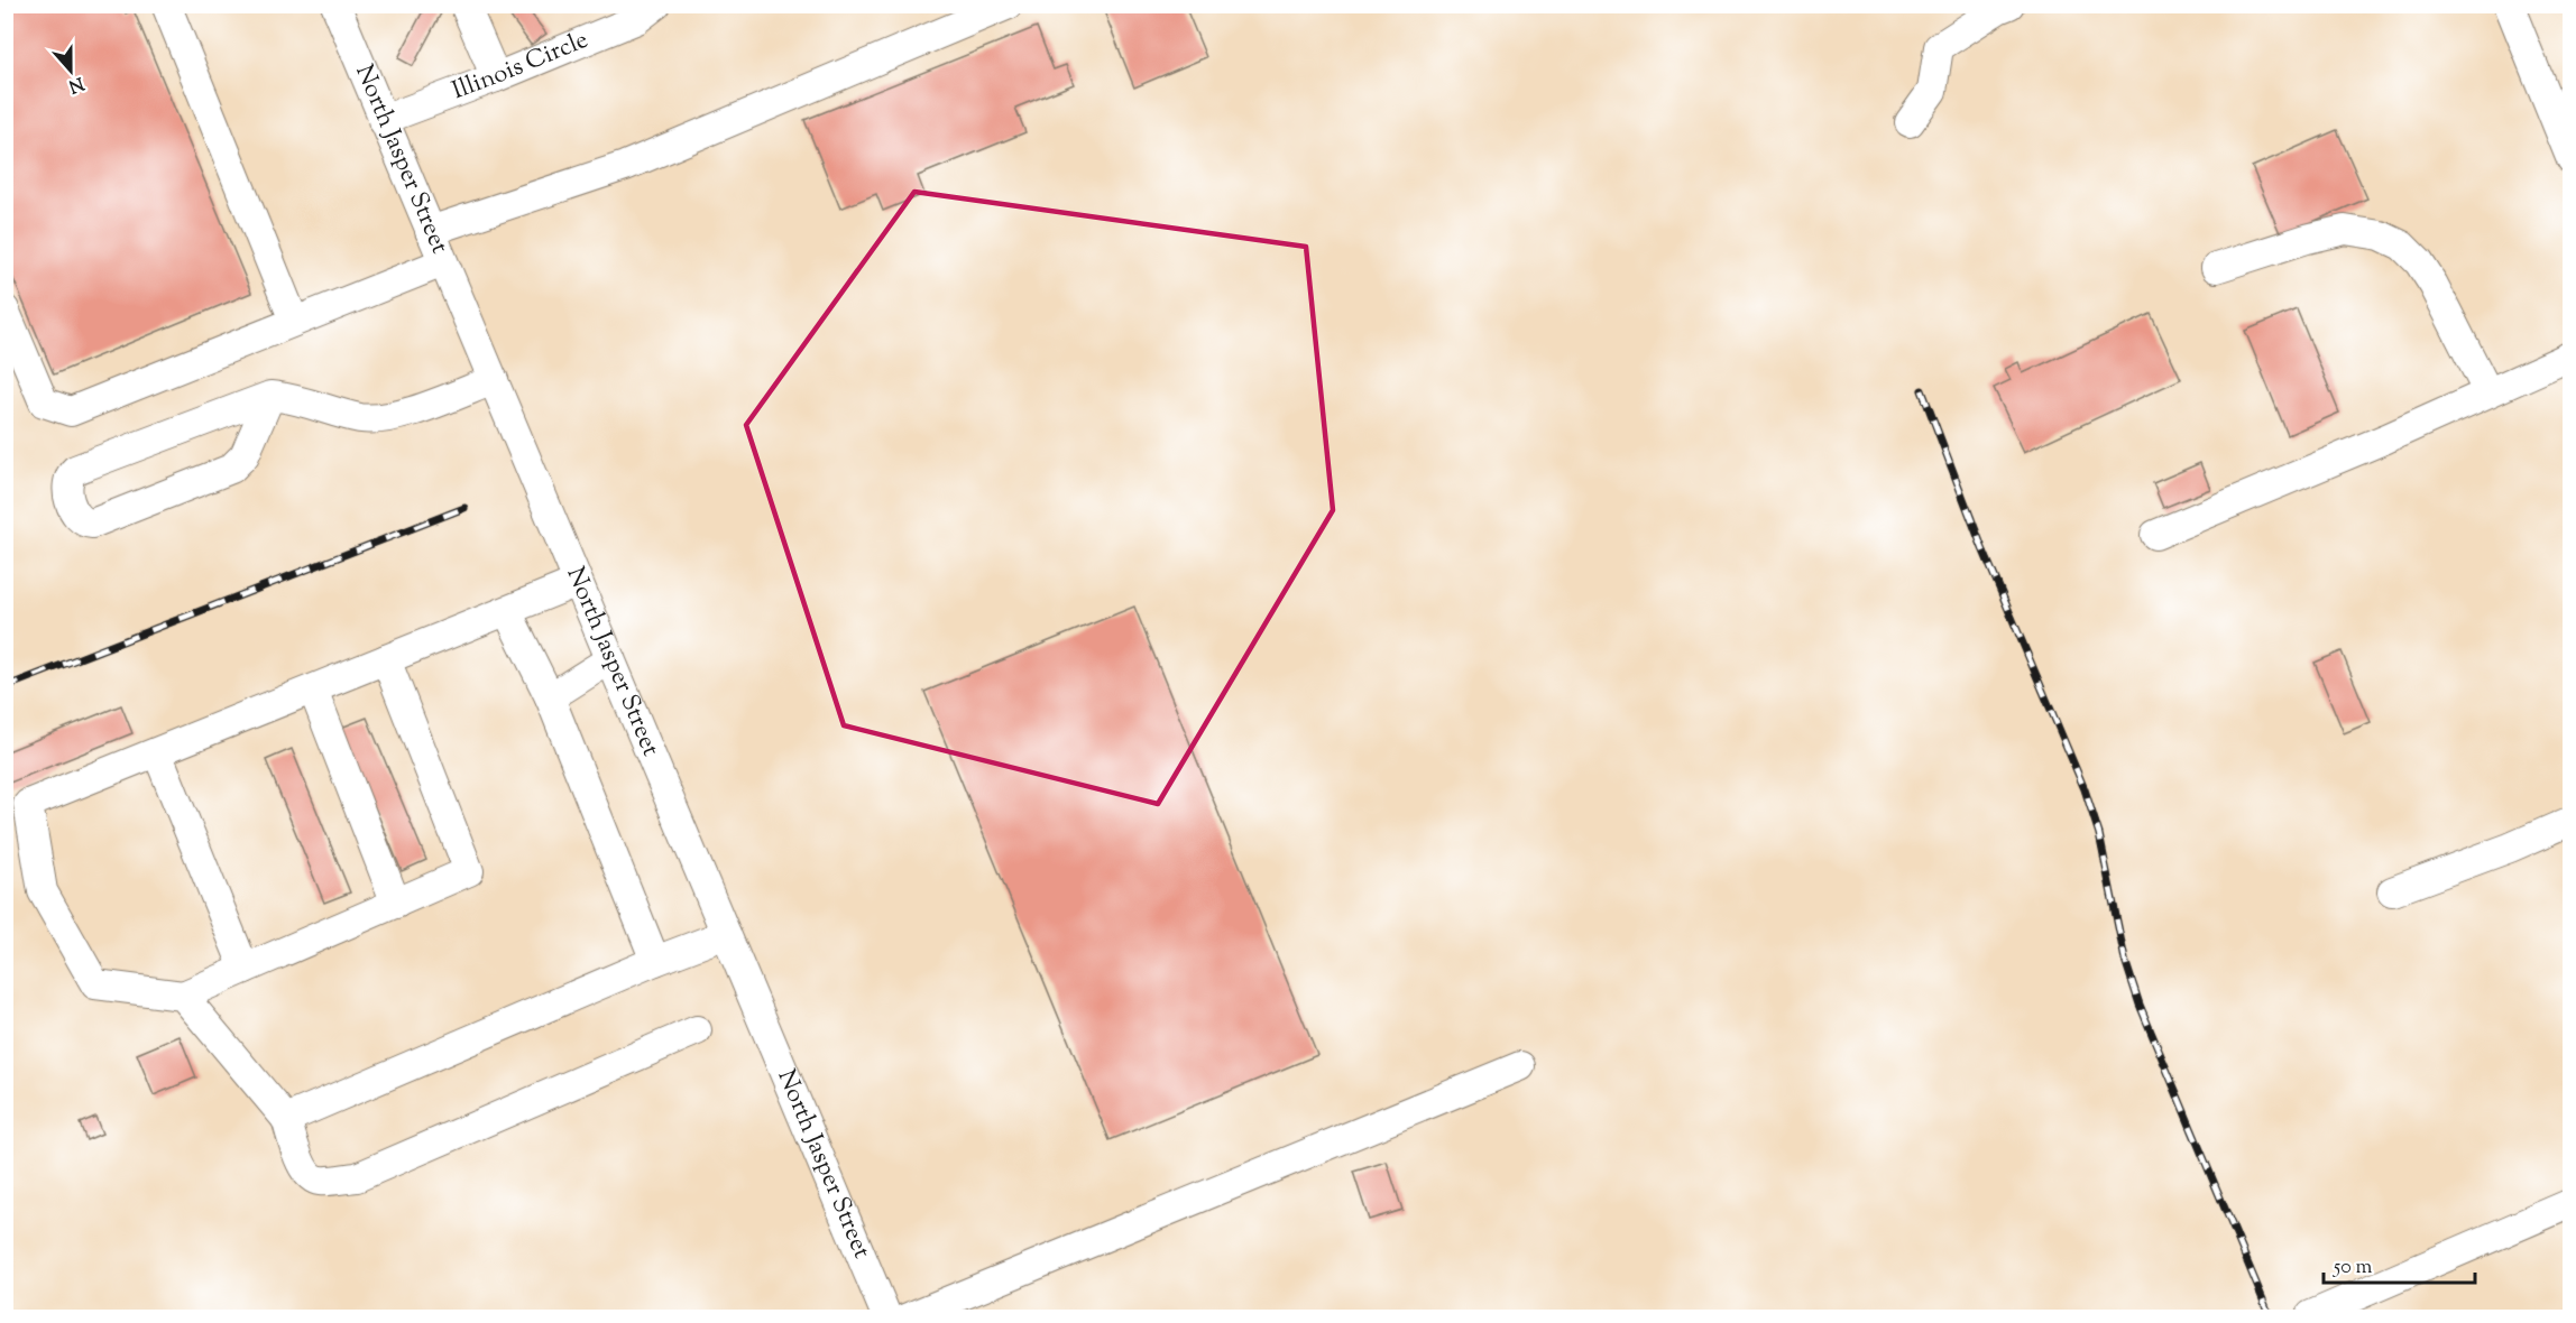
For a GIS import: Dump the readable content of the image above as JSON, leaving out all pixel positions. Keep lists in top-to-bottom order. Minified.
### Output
{"streets":{"street":["Illinois Circle","North Jasper Street"]},"crossings":[["Illinois Circle","North Jasper Street"]],"scale_bar":"50 m","north":"bottom"}
